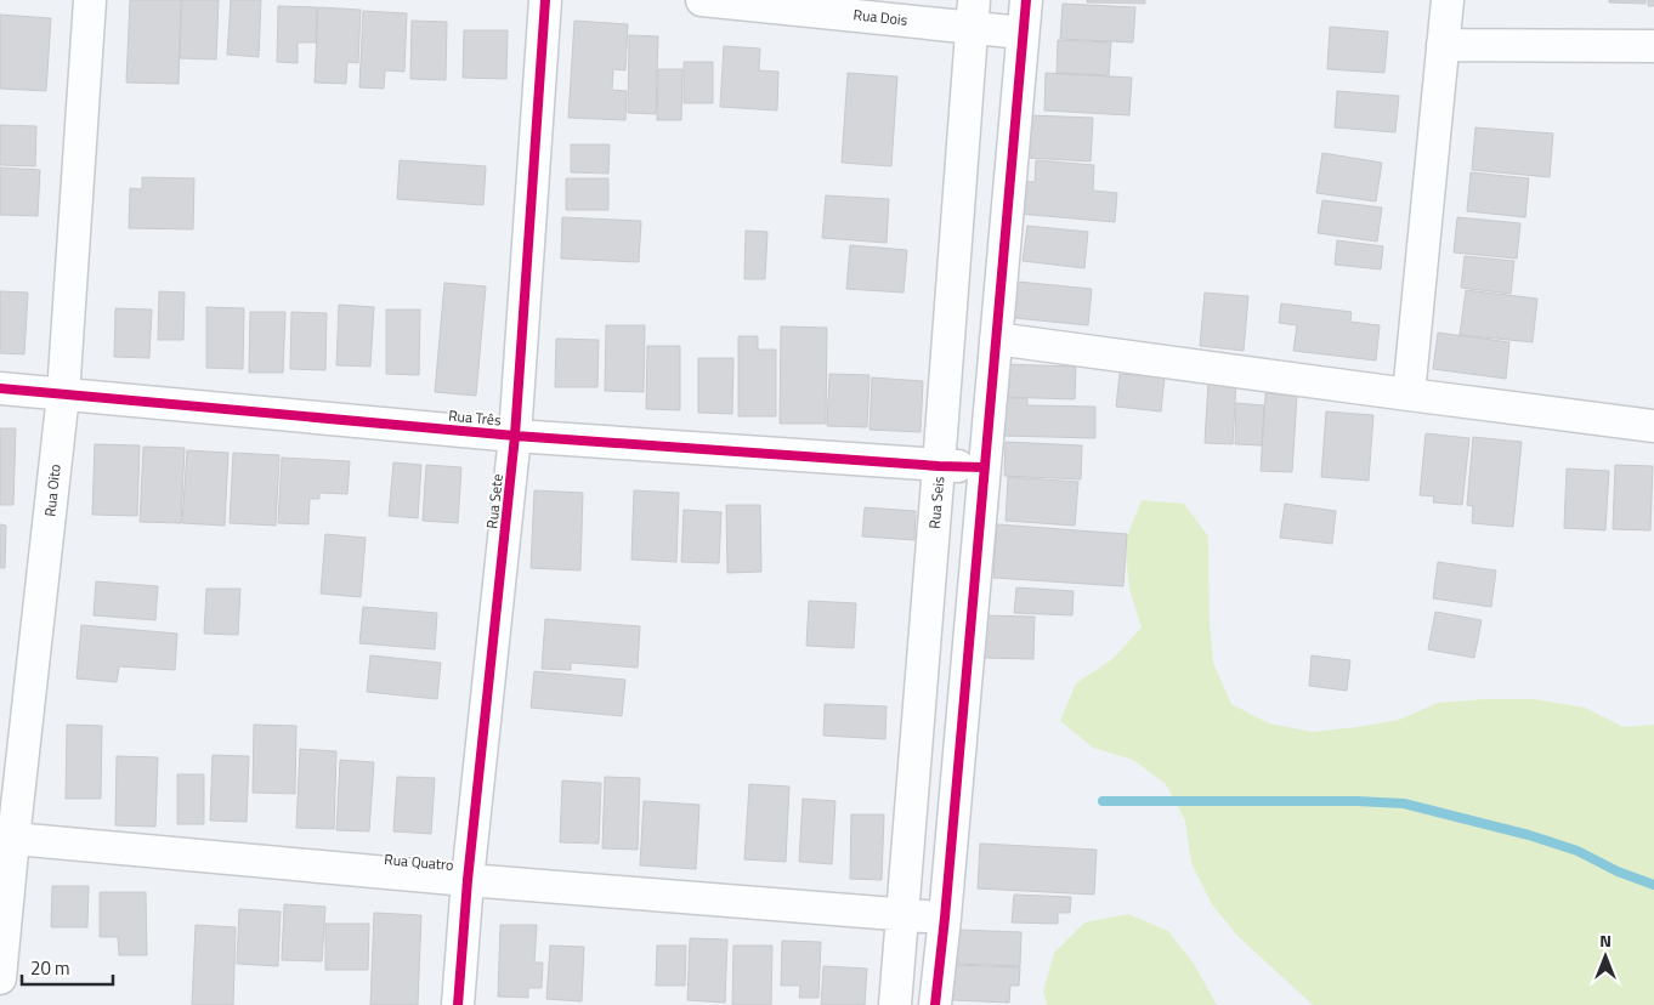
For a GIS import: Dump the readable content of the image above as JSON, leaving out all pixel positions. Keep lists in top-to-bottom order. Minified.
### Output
{"streets":{"street":["Rua Dois","Rua Três","Rua Oito","Rua Sete","Rua Seis","Rua Quatro"]},"crossings":[["Rua Dois","Rua Seis"],["Rua Três","Rua Oito"],["Rua Três","Rua Sete"],["Rua Três","Rua Seis"],["Rua Oito","Rua Quatro"],["Rua Sete","Rua Quatro"],["Rua Seis","Rua Quatro"]],"scale_bar":"20 m","north":"top"}
